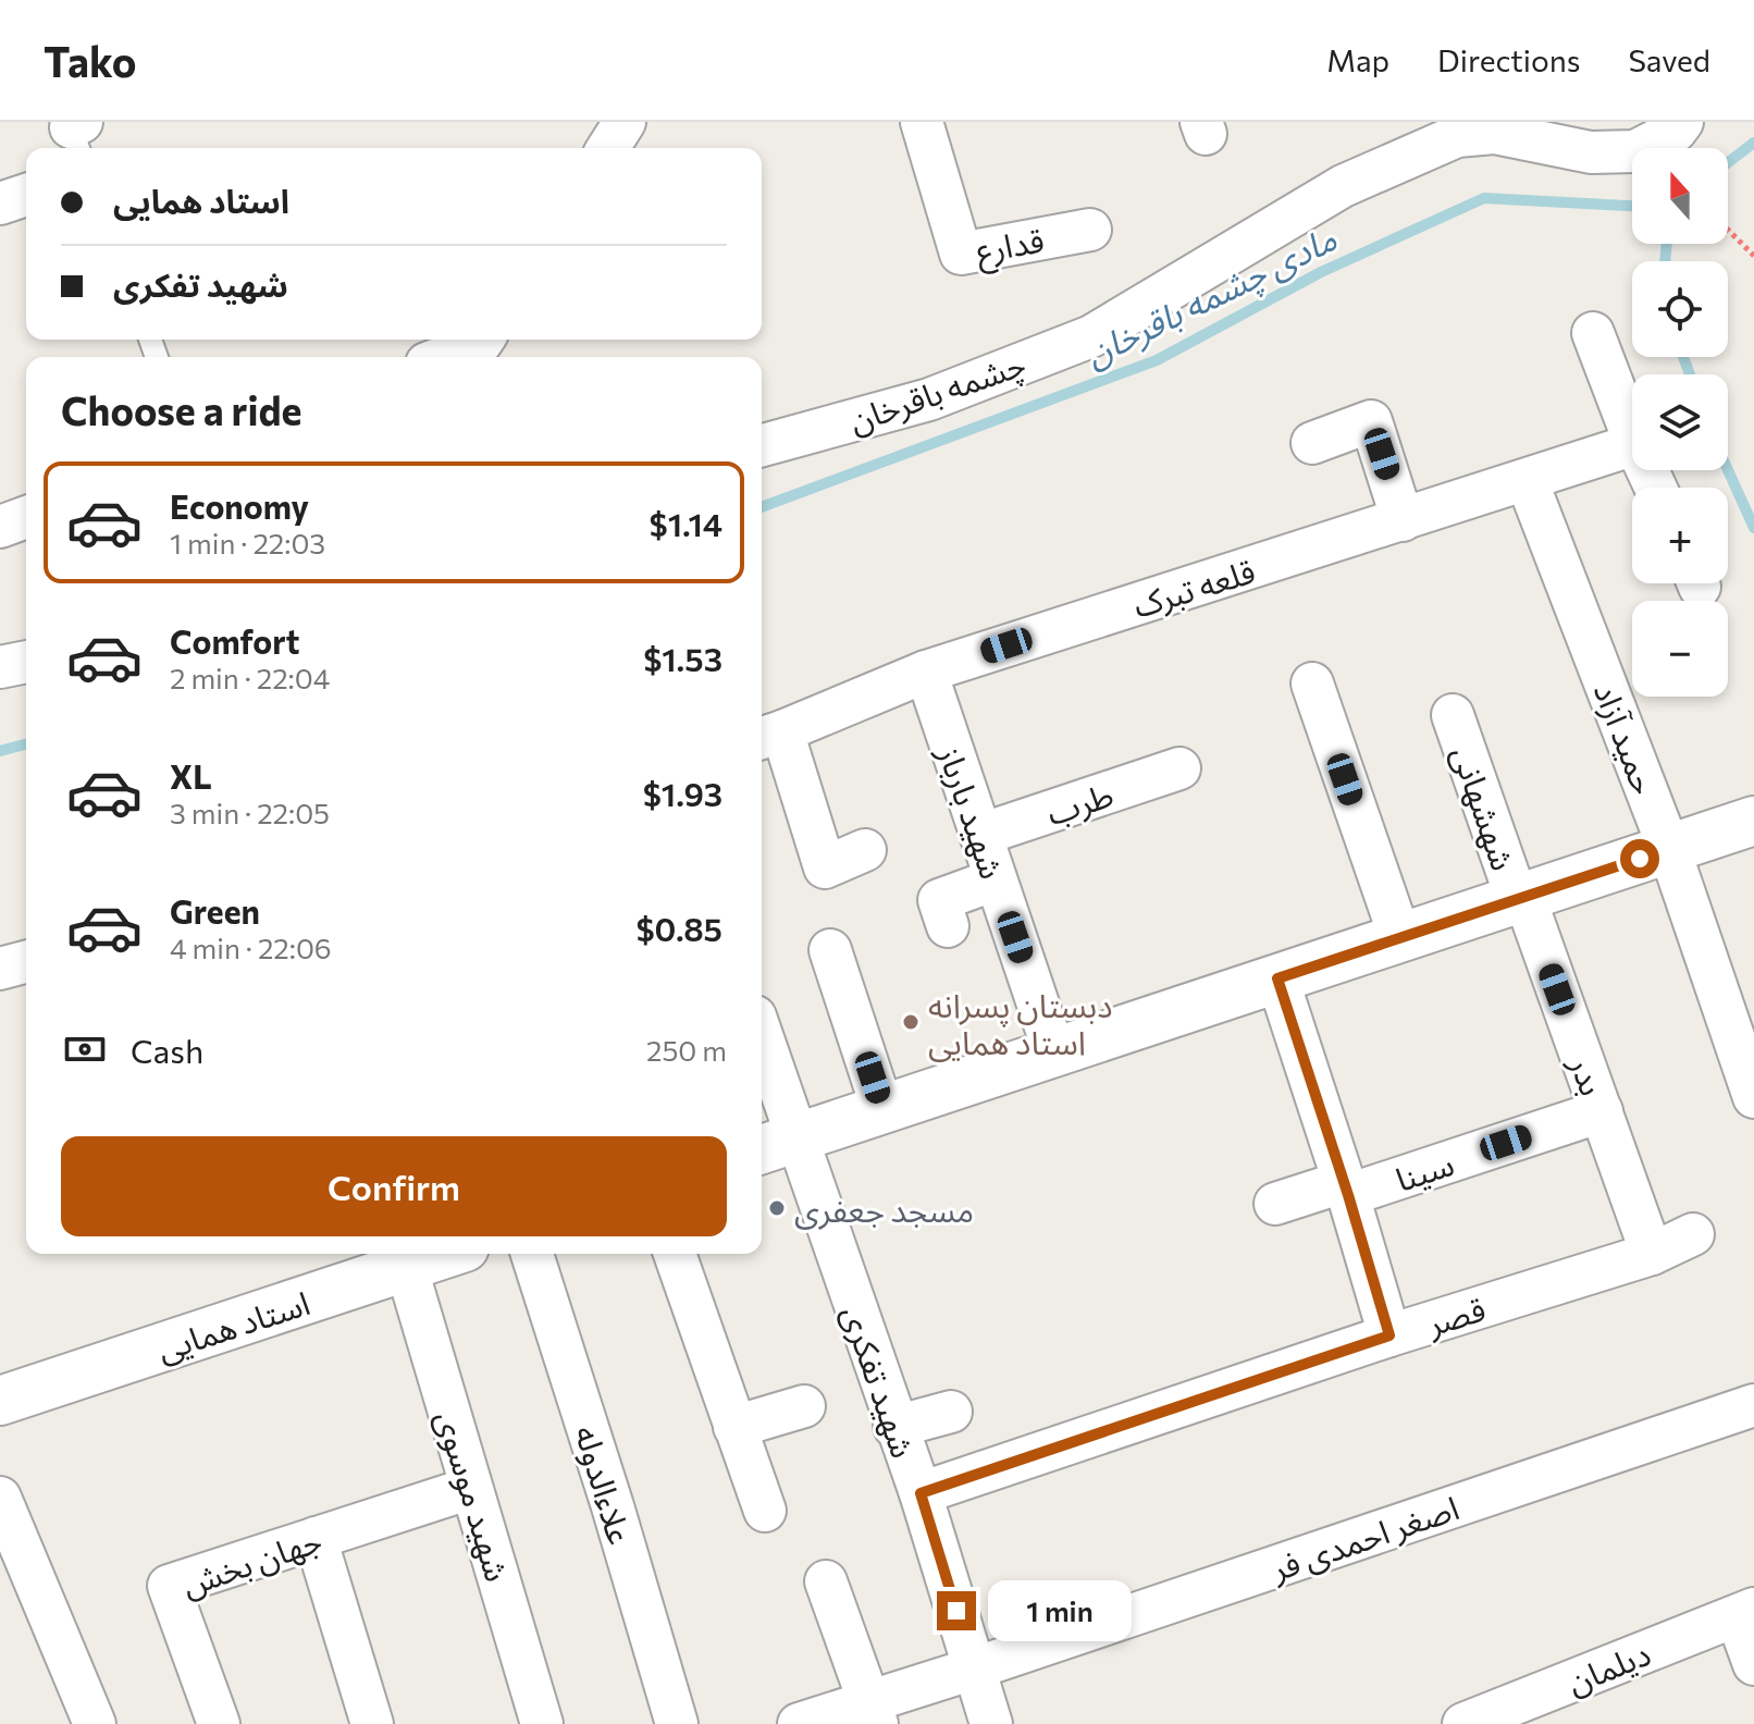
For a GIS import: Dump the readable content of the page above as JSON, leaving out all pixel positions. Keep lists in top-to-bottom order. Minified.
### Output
{"streets":{"street":["قدارع","چشمه باقرخان","قلعه تبرک","حمید آزاد","طرب","شهشهانی","شهید بارباز","بدر","سینا","قصر","استاد همایی","شهید تفکری","علاءالدوله","شهید موسوی","اصغر احمدی فر","جهان بخش","دیلمان"]},"crossings":[["قلعه تبرک","حمید آزاد"],["قلعه تبرک","شهید بارباز"],["طرب","شهید بارباز"],["شهشهانی","بدر"],["بدر","سینا"],["بدر","قصر"],["قصر","شهید تفکری"],["استاد همایی","شهید موسوی"],["شهید تفکری","اصغر احمدی فر"],["شهید موسوی","جهان بخش"]],"water":["مادی چشمه باقرخان"],"places":["دبستان پسرانه استاد همایی","مسجد جعفری"],"north":"top","page":{"header":"Tako","nav":["Map","Directions","Saved"],"map_buttons":["+","−"],"banner":["استاد همایی","شهید تفکری"],"heading":"Choose a ride","list":[{"name":"Economy","note":"1 min · 22:03","value":"$1.14"},{"name":"Comfort","note":"2 min · 22:04","value":"$1.53"},{"name":"XL","note":"3 min · 22:05","value":"$1.93"},{"name":"Green","note":"4 min · 22:06","value":"$0.85"}],"pay":["Cash","250 m"],"buttons":"Confirm","bubble":"1 min"}}
